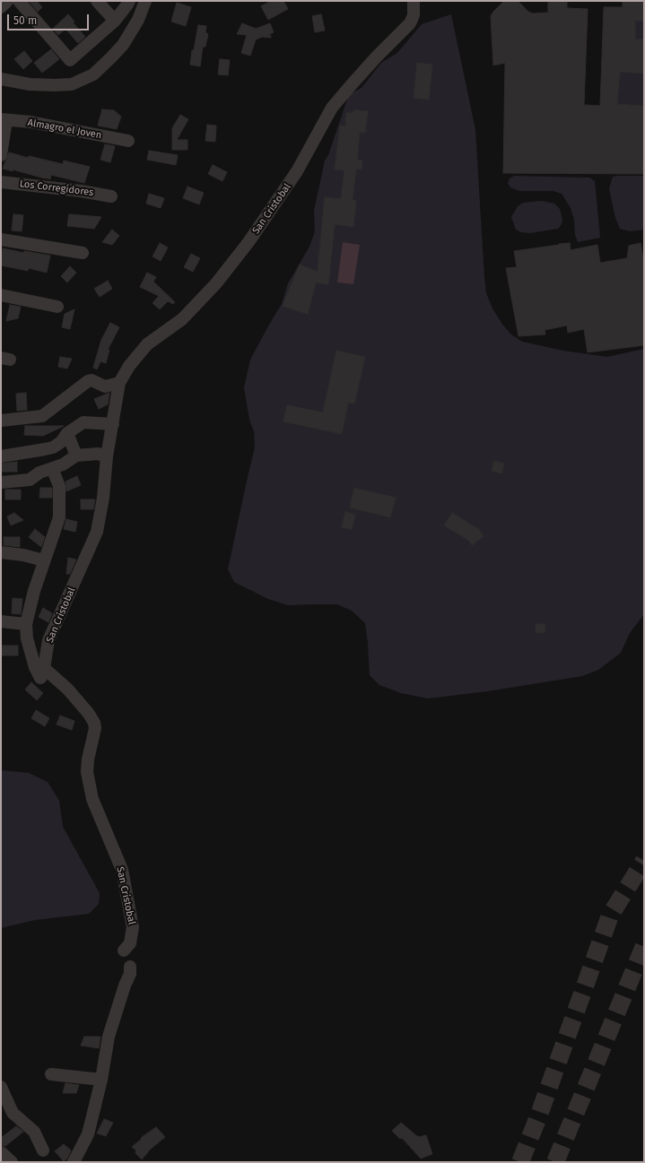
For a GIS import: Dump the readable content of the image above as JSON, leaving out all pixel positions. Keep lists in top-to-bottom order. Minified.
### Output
{"streets":{"street":["Almagro el Joven","Los Corregidores","San Cristobal"]},"scale_bar":"50 m"}
